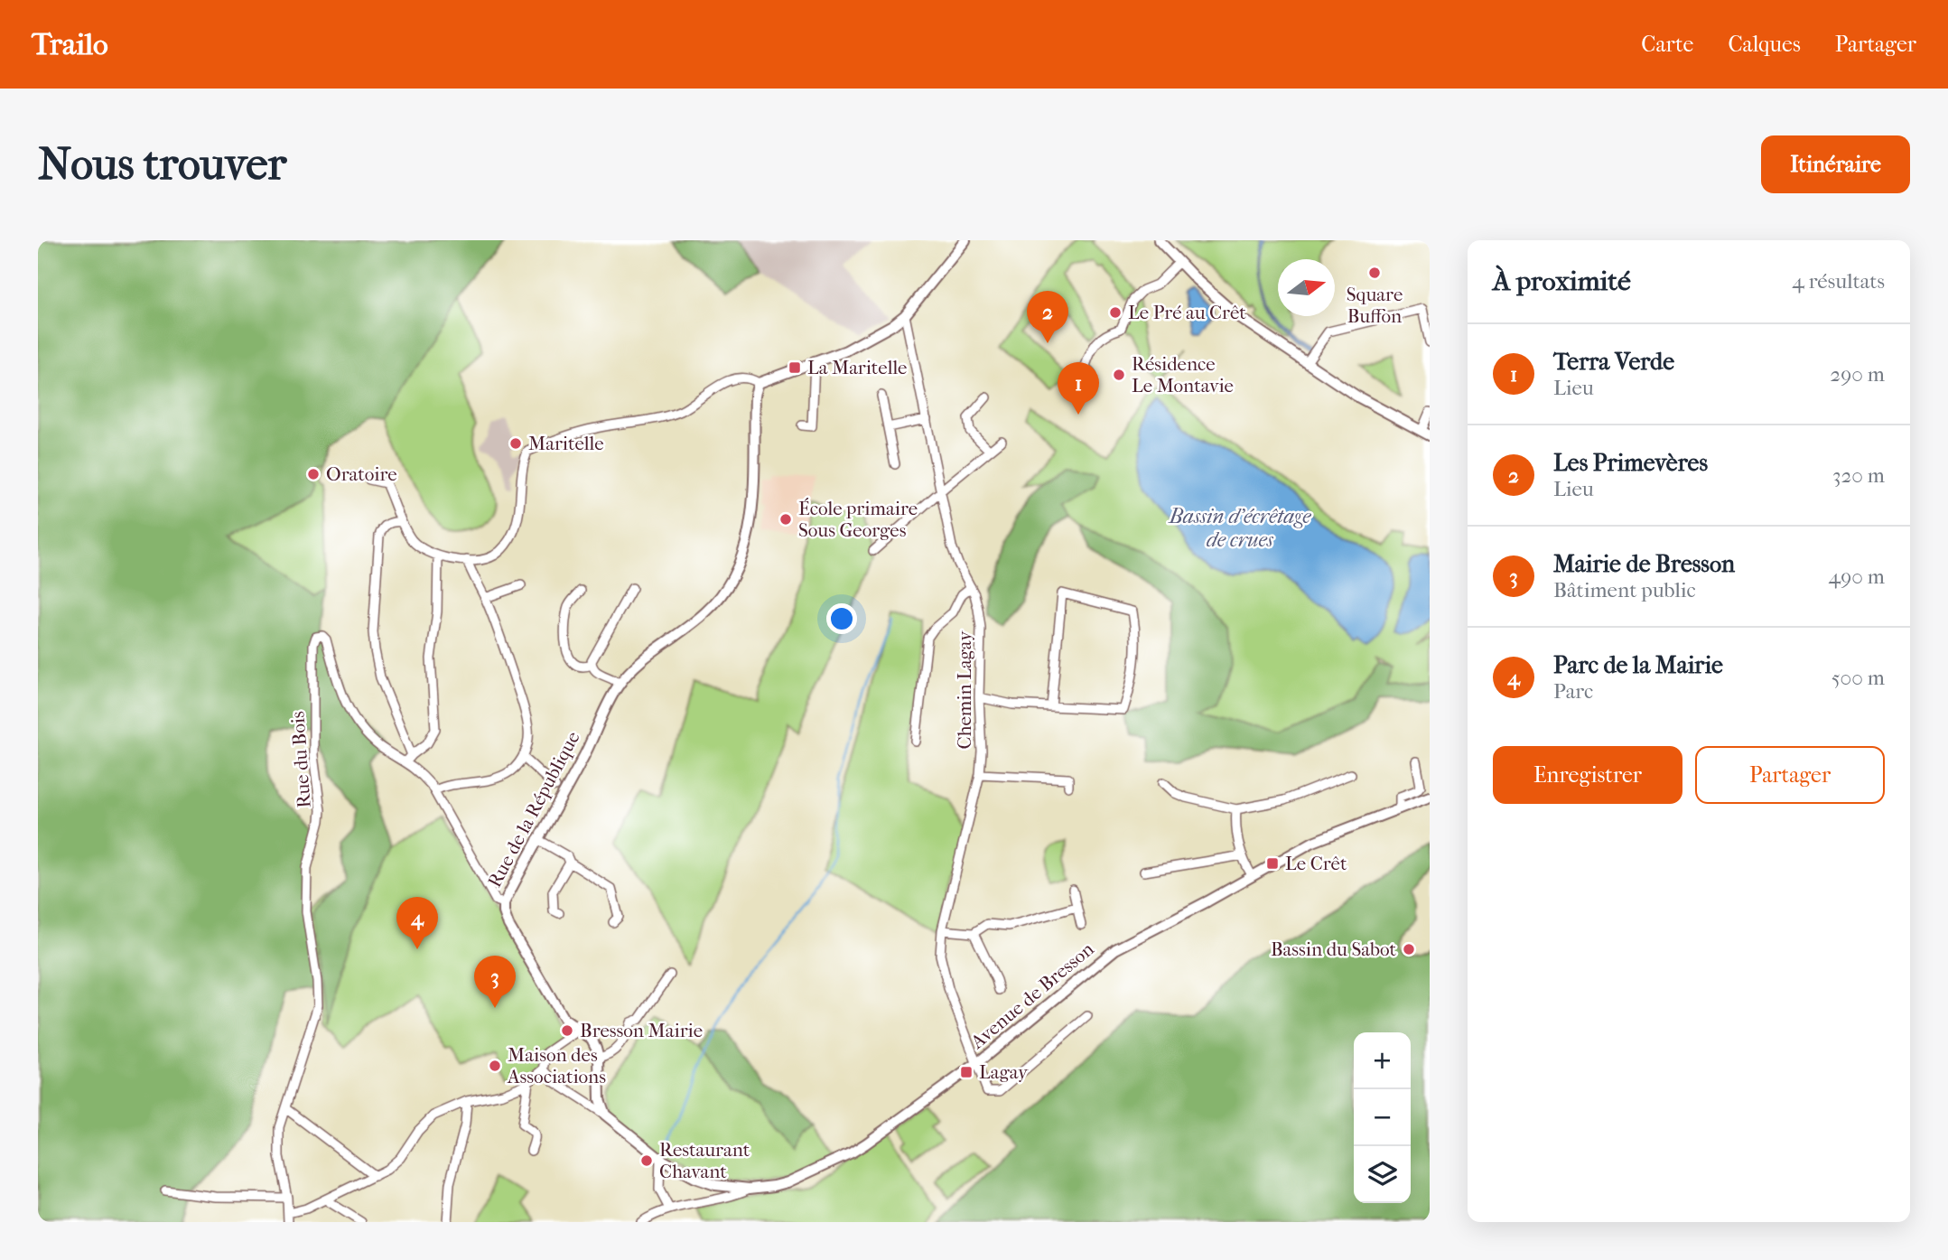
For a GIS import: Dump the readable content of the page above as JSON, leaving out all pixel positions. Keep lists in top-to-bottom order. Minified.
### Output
{"streets":{"street":["Chemin Lagay","Rue du Bois","Rue de la République","Avenue de Bresson"]},"crossings":[["Chemin Lagay","Avenue de Bresson"],["Rue du Bois","Rue de la République"]],"water":["Bassin d'écrêtage de crues"],"places":{"other":["Square Buffon","Le Pré au Crêt","Résidence Le Montavie","Maritelle","Oratoire","École primaire Sous Georges","Bassin du Sabot","Bresson Mairie","Maison des Associations","Restaurant Chavant"],"transit":["La Maritelle","Le Crêt","Lagay"]},"north":"right","page":{"header":"Trailo","nav":["Carte","Calques","Partager"],"buttons":["Itinéraire",["Enregistrer","Partager"]],"title":"Nous trouver","heading":["À proximité","4 résultats"],"pins":["2","1","4","3"],"list":[{"mark":"1","name":"Terra Verde","note":"Lieu","value":"290 m"},{"mark":"2","name":"Les Primevères","note":"Lieu","value":"320 m"},{"mark":"3","name":"Mairie de Bresson","note":"Bâtiment public","value":"490 m"},{"mark":"4","name":"Parc de la Mairie","note":"Parc","value":"500 m"}],"map_buttons":["+","−"]}}
